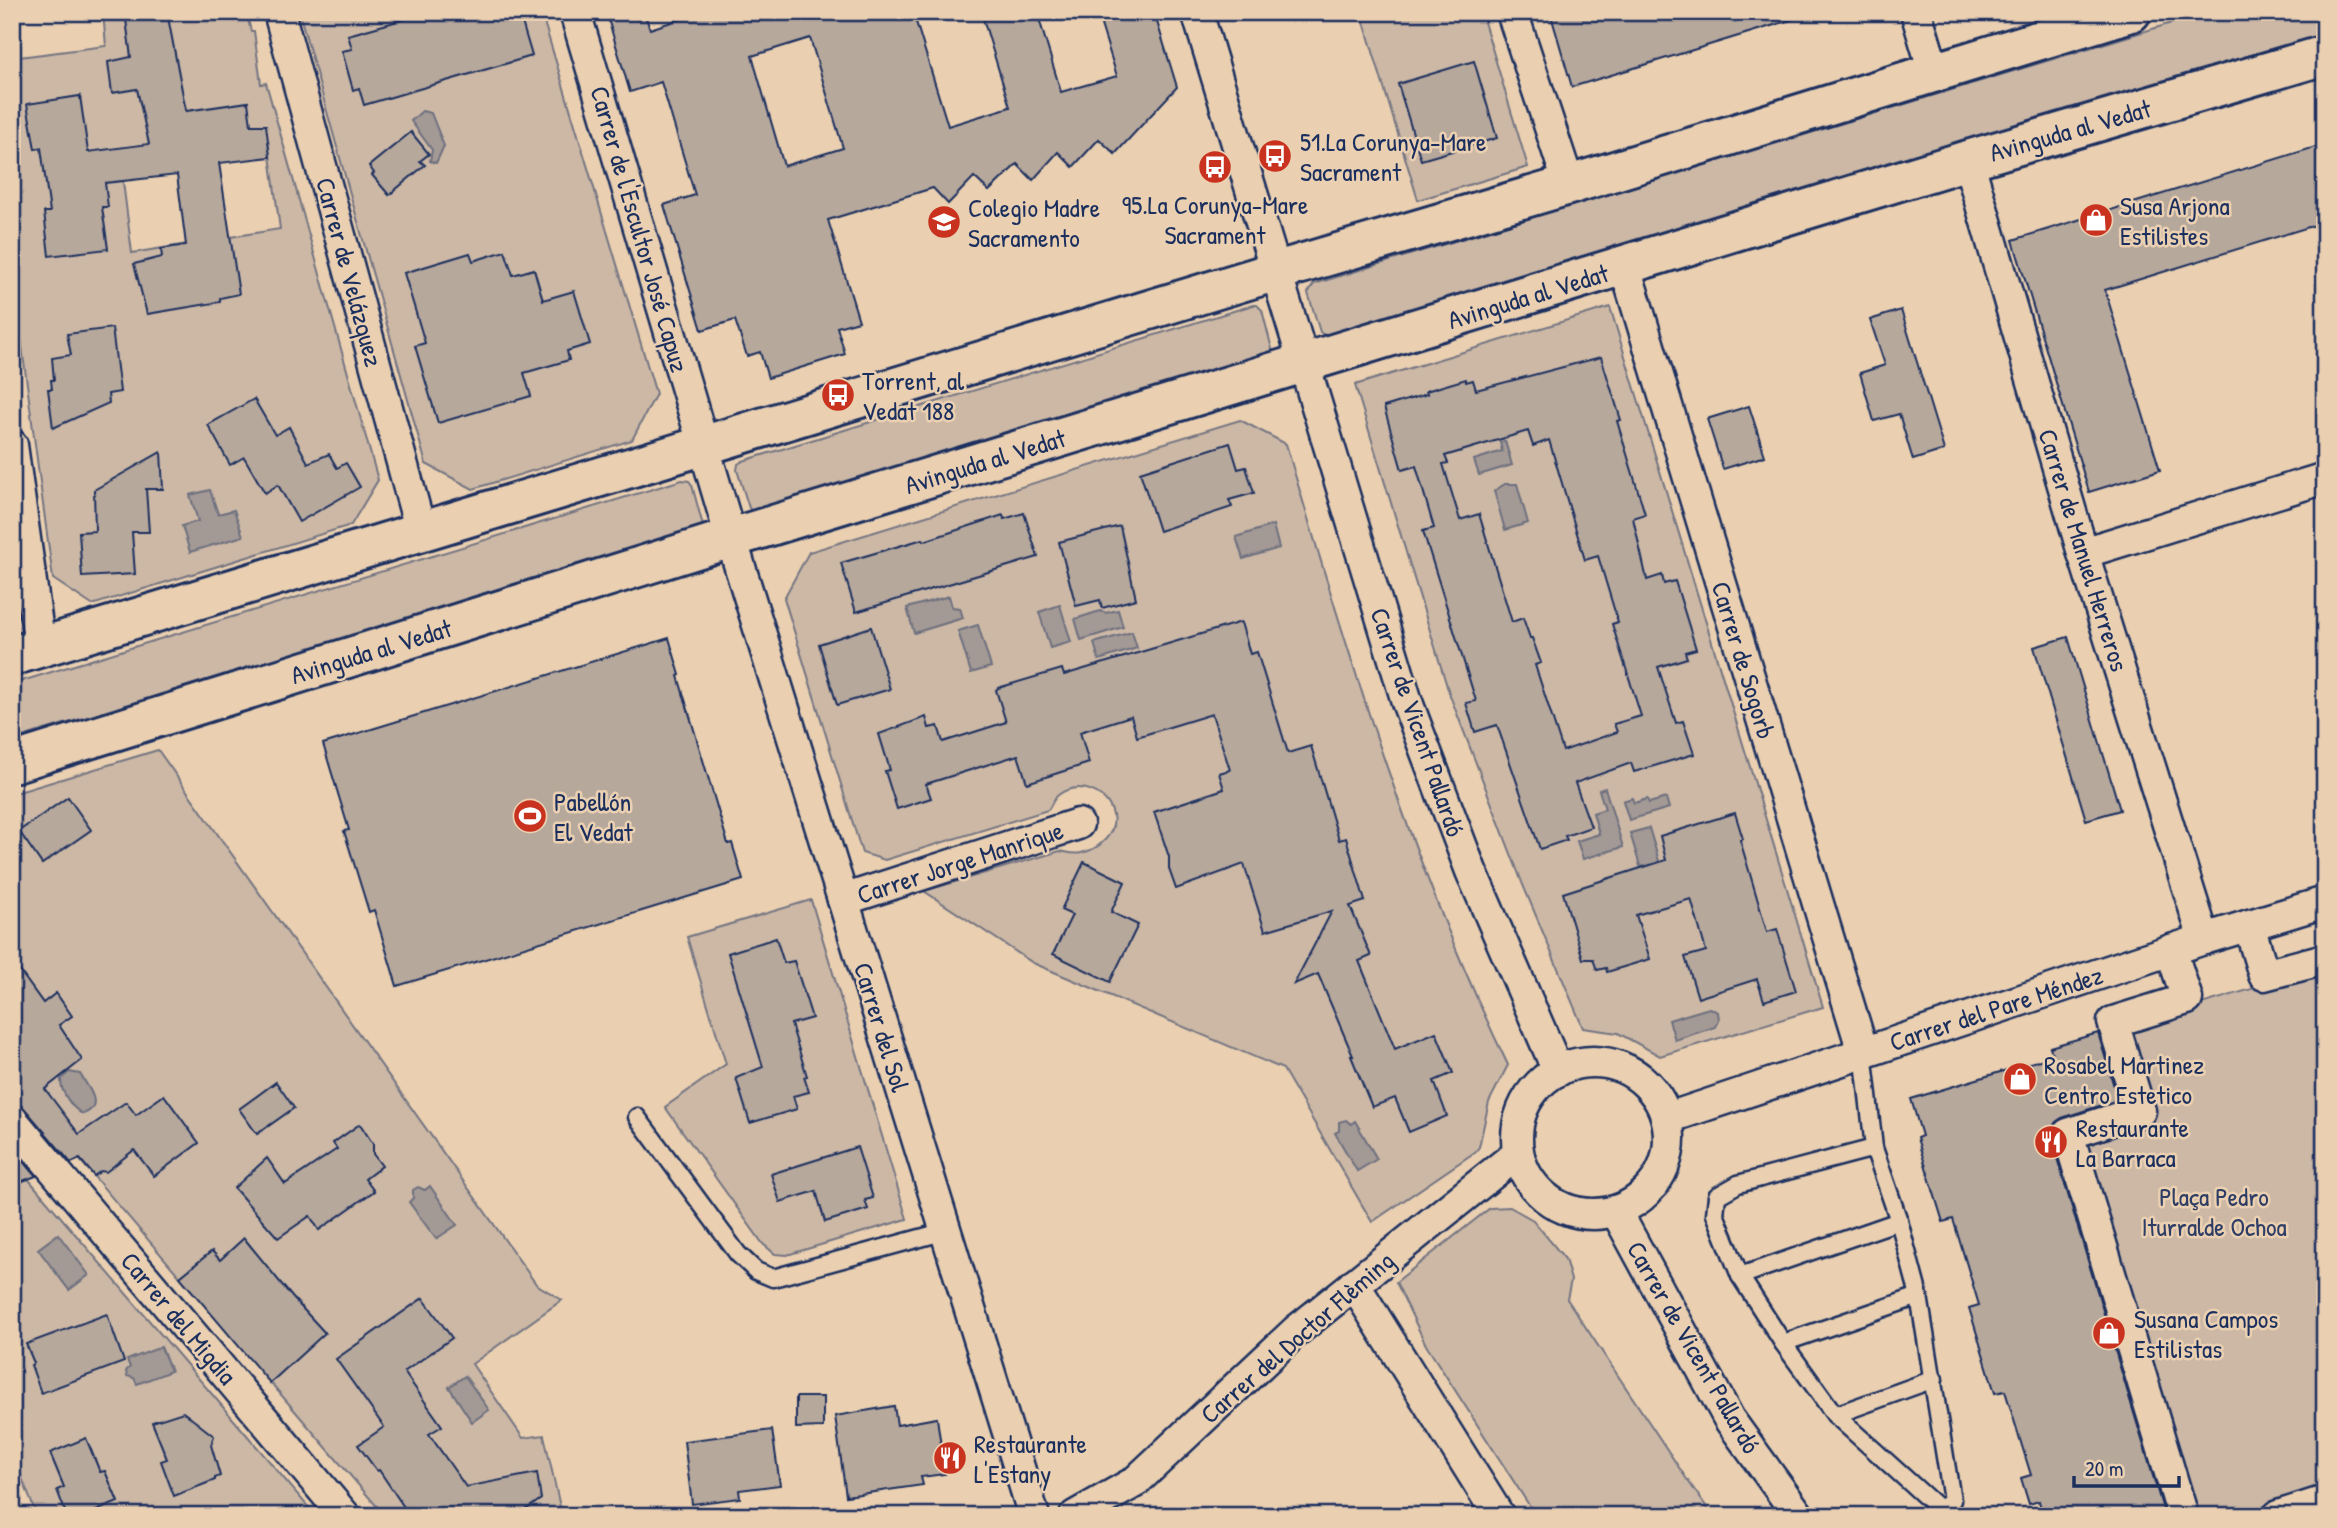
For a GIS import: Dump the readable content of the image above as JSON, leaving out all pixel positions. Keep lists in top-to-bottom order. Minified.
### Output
{"streets":{"street":["Avinguda al Vedat","Carrer de l'Escultor José Capuz","Carrer de Velázquez","Carrer de Manuel Herreros","Carrer de Sogorb","Carrer de Vicent Pallardó","Carrer Jorge Manrique","Carrer del Pare Méndez","Carrer del Sol","Carrer del Migdia","Carrer del Doctor Flèming"]},"crossings":[["Avinguda al Vedat","Carrer de Manuel Herreros"],["Avinguda al Vedat","Carrer de Sogorb"],["Avinguda al Vedat","Carrer de Vicent Pallardó"],["Avinguda al Vedat","Carrer del Sol"],["Carrer de Manuel Herreros","Carrer del Pare Méndez"],["Carrer de Sogorb","Carrer del Pare Méndez"],["Carrer de Vicent Pallardó","Carrer del Pare Méndez"],["Carrer de Vicent Pallardó","Carrer del Doctor Flèming"],["Carrer Jorge Manrique","Carrer del Sol"],["Carrer del Pare Méndez","Carrer del Doctor Flèming"]],"parks":["Plaça Pedro Iturralde Ochoa"],"places":{"bus stop":["51.La Corunya-Mare Sacrament","95.La Corunya-Mare Sacrament","Torrent, al Vedat 188"],"shop":["Susa Arjona Estilistes","Rosabel Martinez Centro Estetico","Susana Campos Estilistas"],"school or university":["Colegio Madre Sacramento"],"sports":["Pabellón El Vedat"],"restaurant":["Restaurante La Barraca","Restaurante L'Estany"]},"scale_bar":"20 m"}
